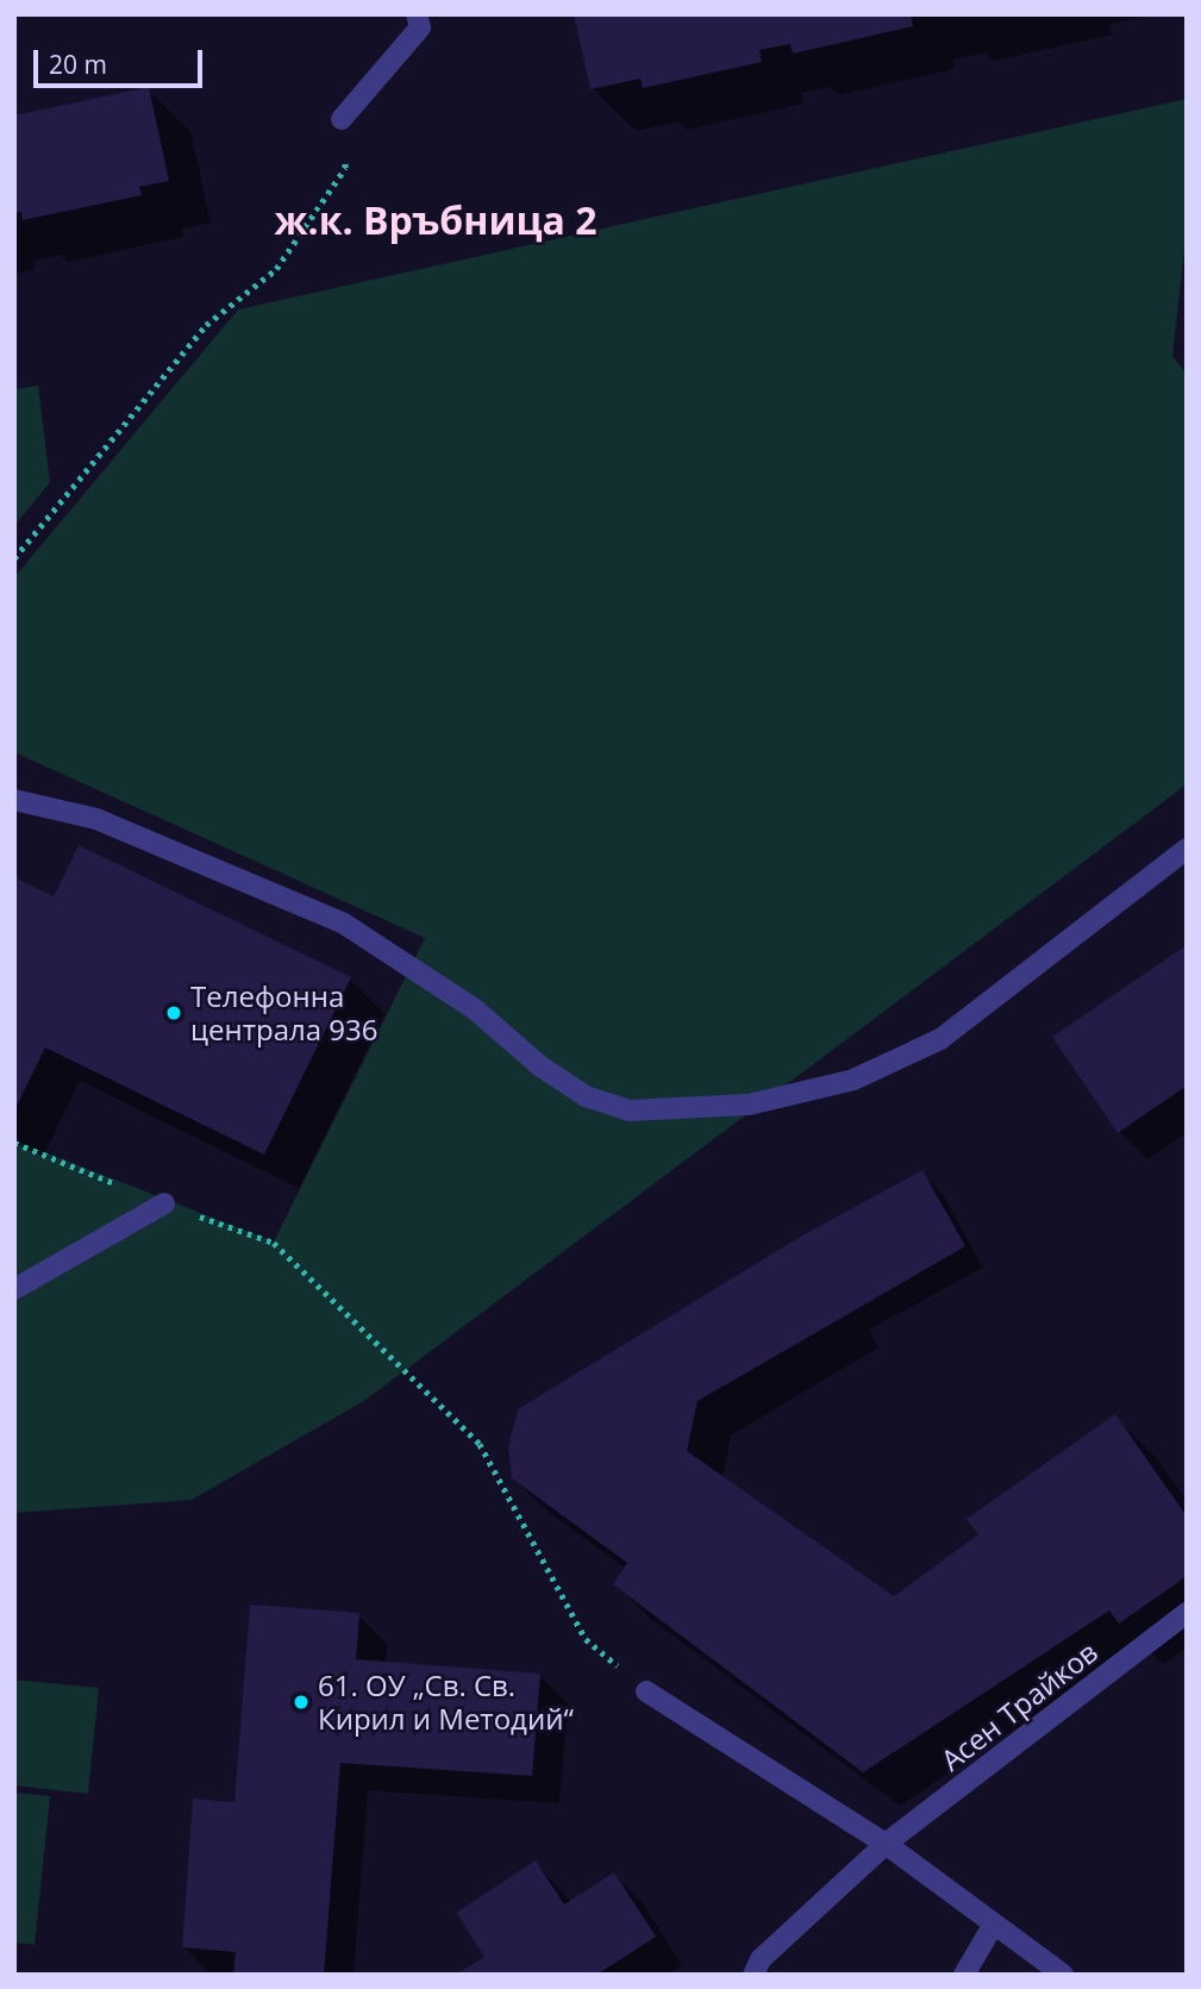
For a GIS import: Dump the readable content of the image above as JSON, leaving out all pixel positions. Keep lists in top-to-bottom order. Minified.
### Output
{"streets":{"street":["Асен Трайков"]},"districts":["ж.к. Връбница 2"],"places":["Телефонна централа 936","61. ОУ „Св. Св. Кирил и Методий“"],"scale_bar":"20 m"}
